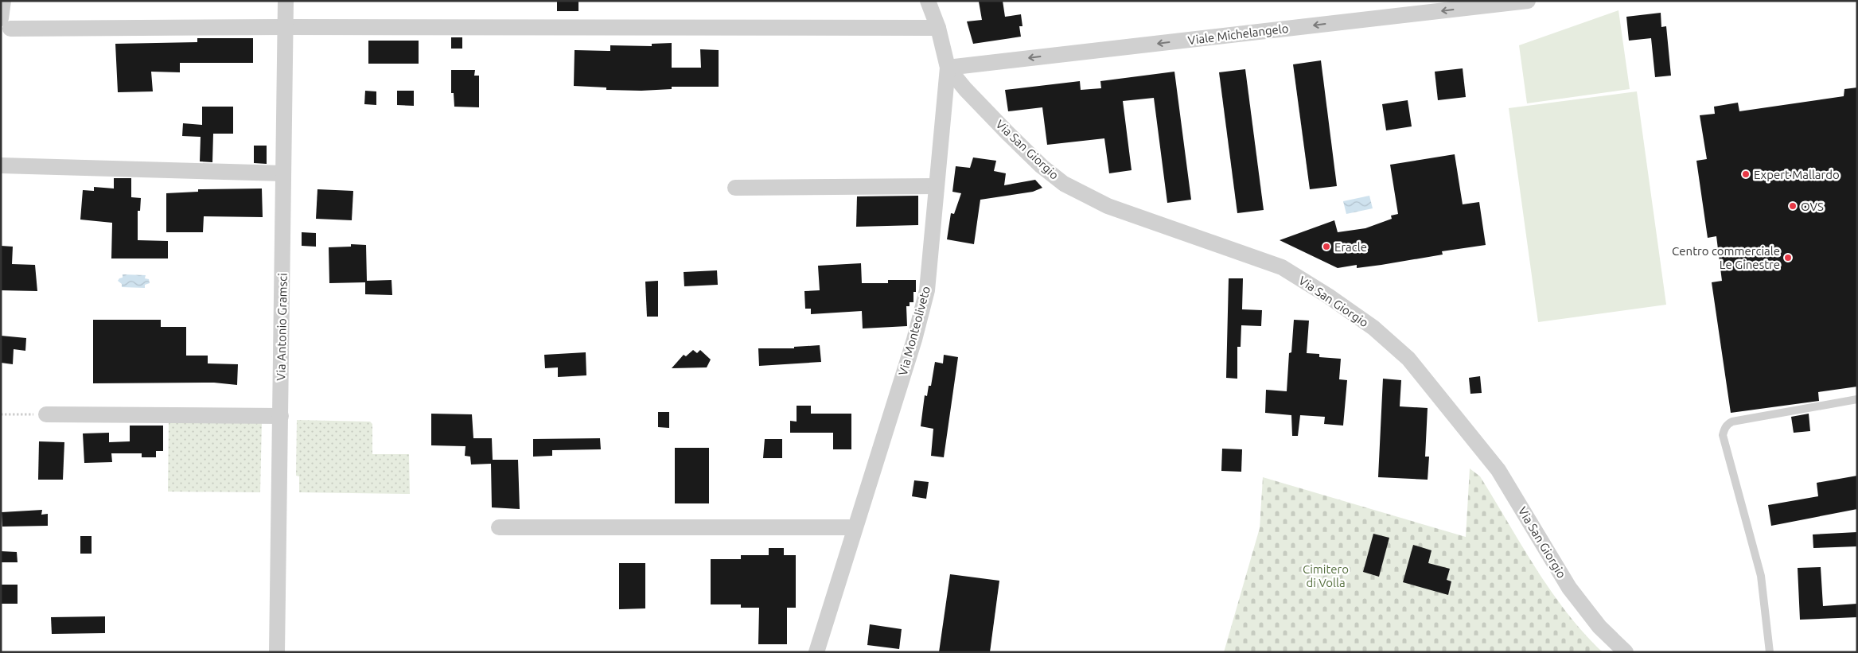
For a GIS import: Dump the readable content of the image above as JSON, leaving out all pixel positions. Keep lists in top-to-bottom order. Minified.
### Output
{"streets":{"street":["Viale Michelangelo","Via San Giorgio","Via Antonio Gramsci","Via Monteoliveto"]},"crossings":[["Viale Michelangelo","Via San Giorgio"],["Viale Michelangelo","Via Monteoliveto"],["Via San Giorgio","Via Monteoliveto"]],"one_way":["Viale Michelangelo"],"parks":["Cimitero di Volla"],"places":["Expert Mallardo","OVS","Eracle","Centro commerciale Le Ginestre"]}
